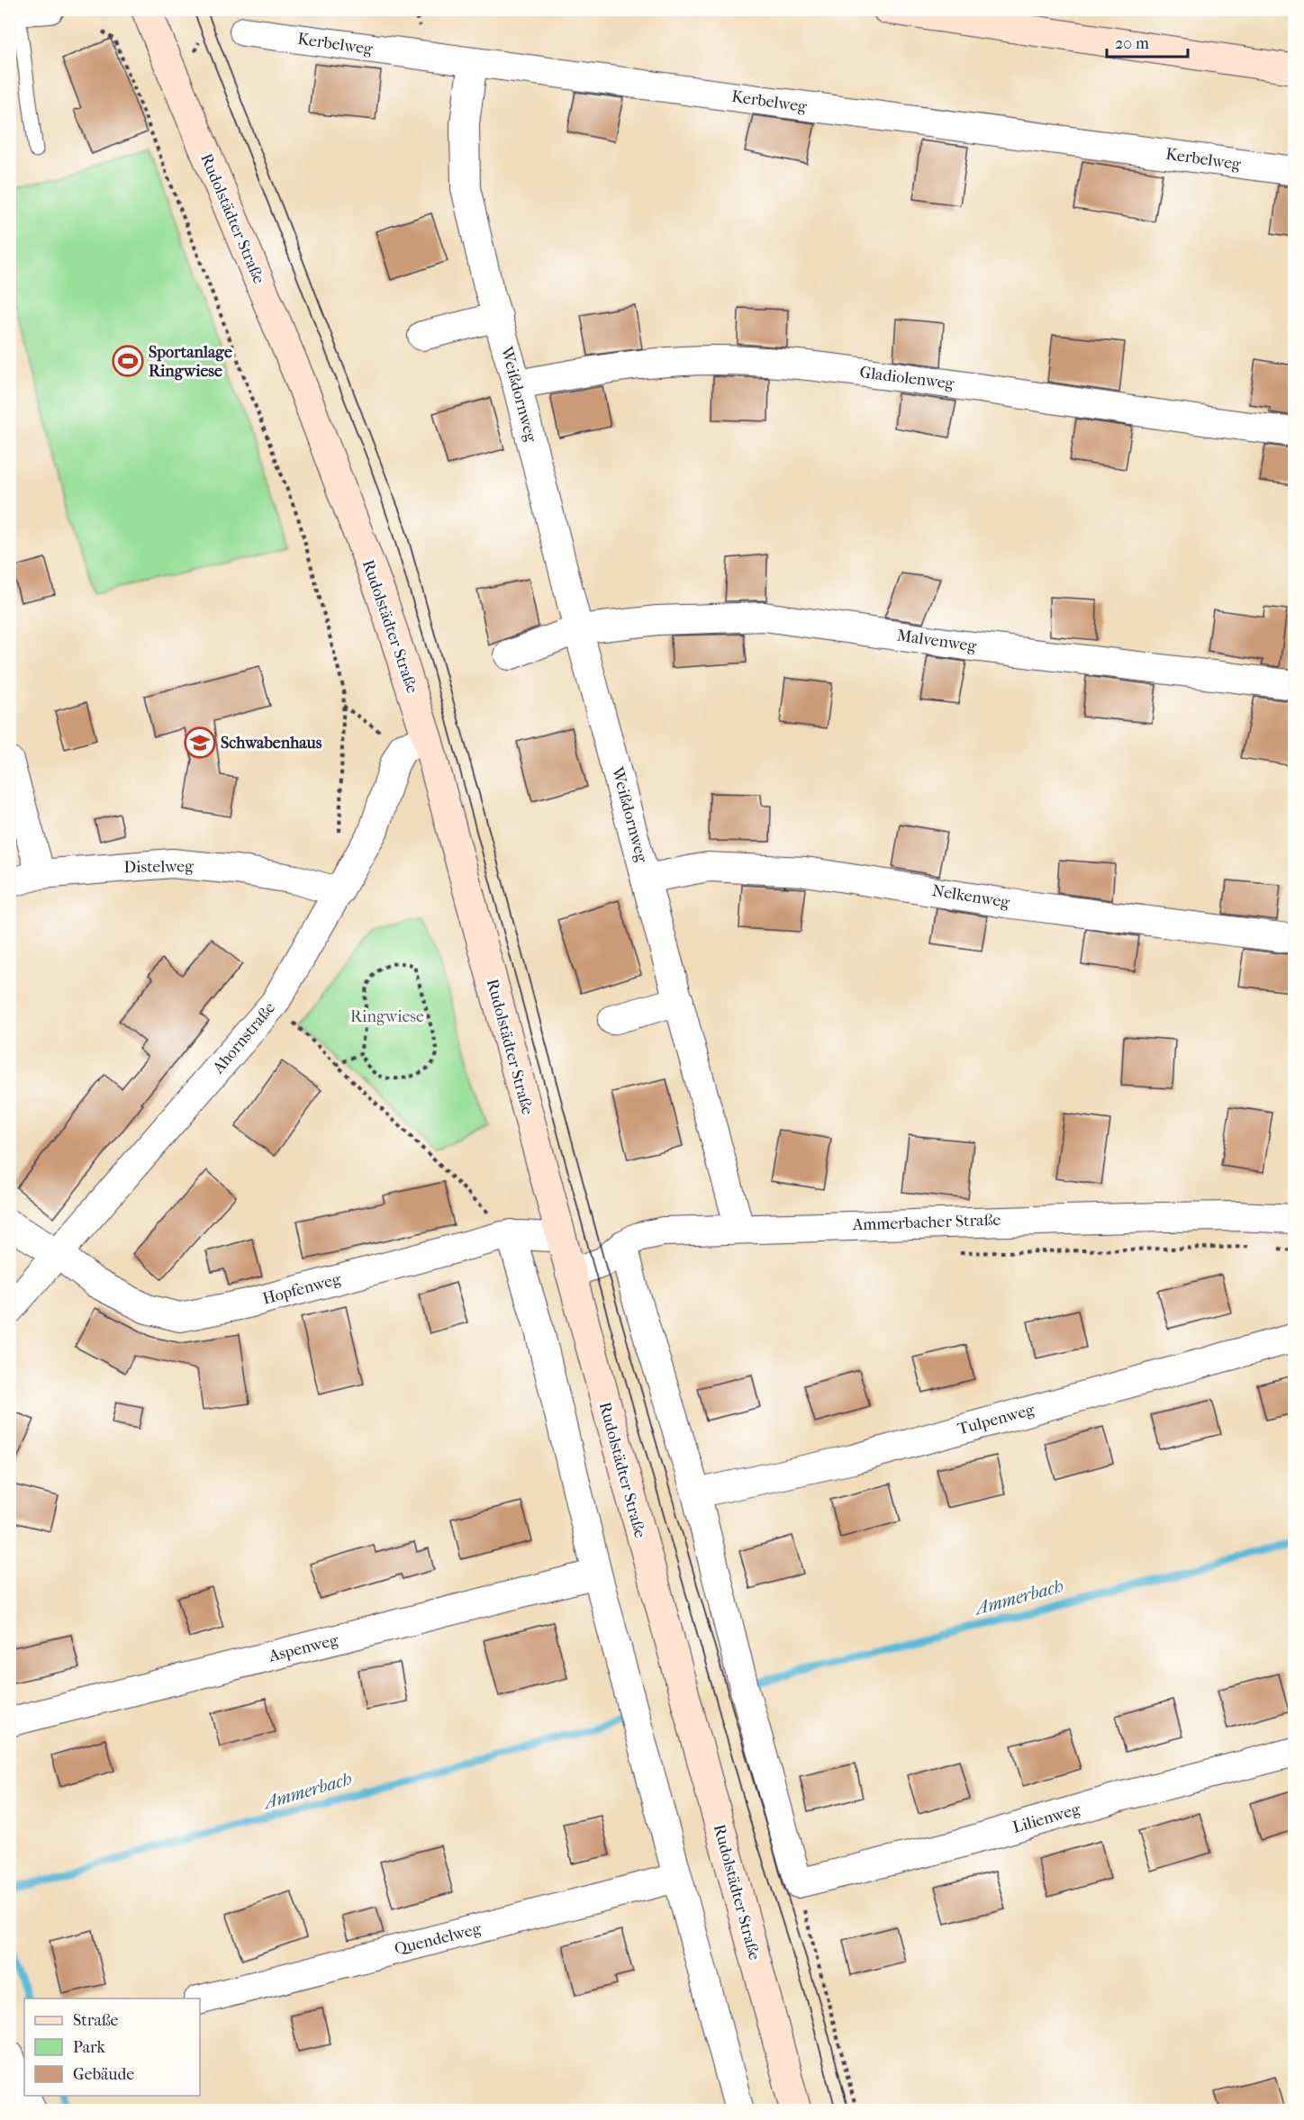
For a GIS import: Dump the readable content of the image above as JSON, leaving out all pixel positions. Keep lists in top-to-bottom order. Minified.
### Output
{"streets":{"main road":["Rudolstädter Straße"],"street":["Kerbelweg","Gladiolenweg","Weißdornweg","Malvenweg","Distelweg","Nelkenweg","Ahornstraße","Ammerbacher Straße","Hopfenweg","Tulpenweg","Aspenweg","Lilienweg","Quendelweg"]},"crossings":[["Kerbelweg","Weißdornweg"],["Rudolstädter Straße","Ahornstraße"],["Rudolstädter Straße","Ammerbacher Straße"],["Rudolstädter Straße","Hopfenweg"],["Gladiolenweg","Weißdornweg"],["Weißdornweg","Malvenweg"],["Weißdornweg","Nelkenweg"],["Weißdornweg","Ammerbacher Straße"],["Distelweg","Ahornstraße"],["Ahornstraße","Hopfenweg"]],"water":["Ammerbach"],"parks":["Ringwiese"],"places":{"sports":["Sportanlage Ringwiese"],"school or university":["Schwabenhaus"]},"legend":["Straße","Park","Gebäude"],"scale_bar":"20 m"}
